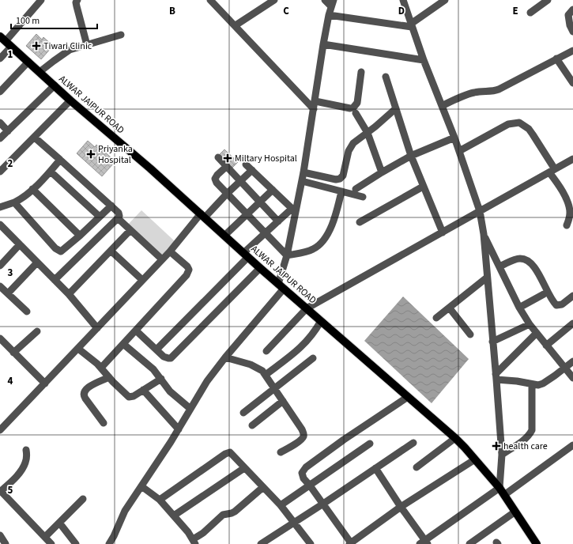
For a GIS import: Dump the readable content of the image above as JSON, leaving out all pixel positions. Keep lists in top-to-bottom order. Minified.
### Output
{"streets":{"main road":["ALWAR JAIPUR ROAD"]},"places":{"health":["Tiwari Clinic","Priyanka Hospital","Miltary Hospital","health care"]},"scale_bar":"100 m","grid":{"columns":["B","C","D","E"],"rows":["1","2","3","4","5"]}}
